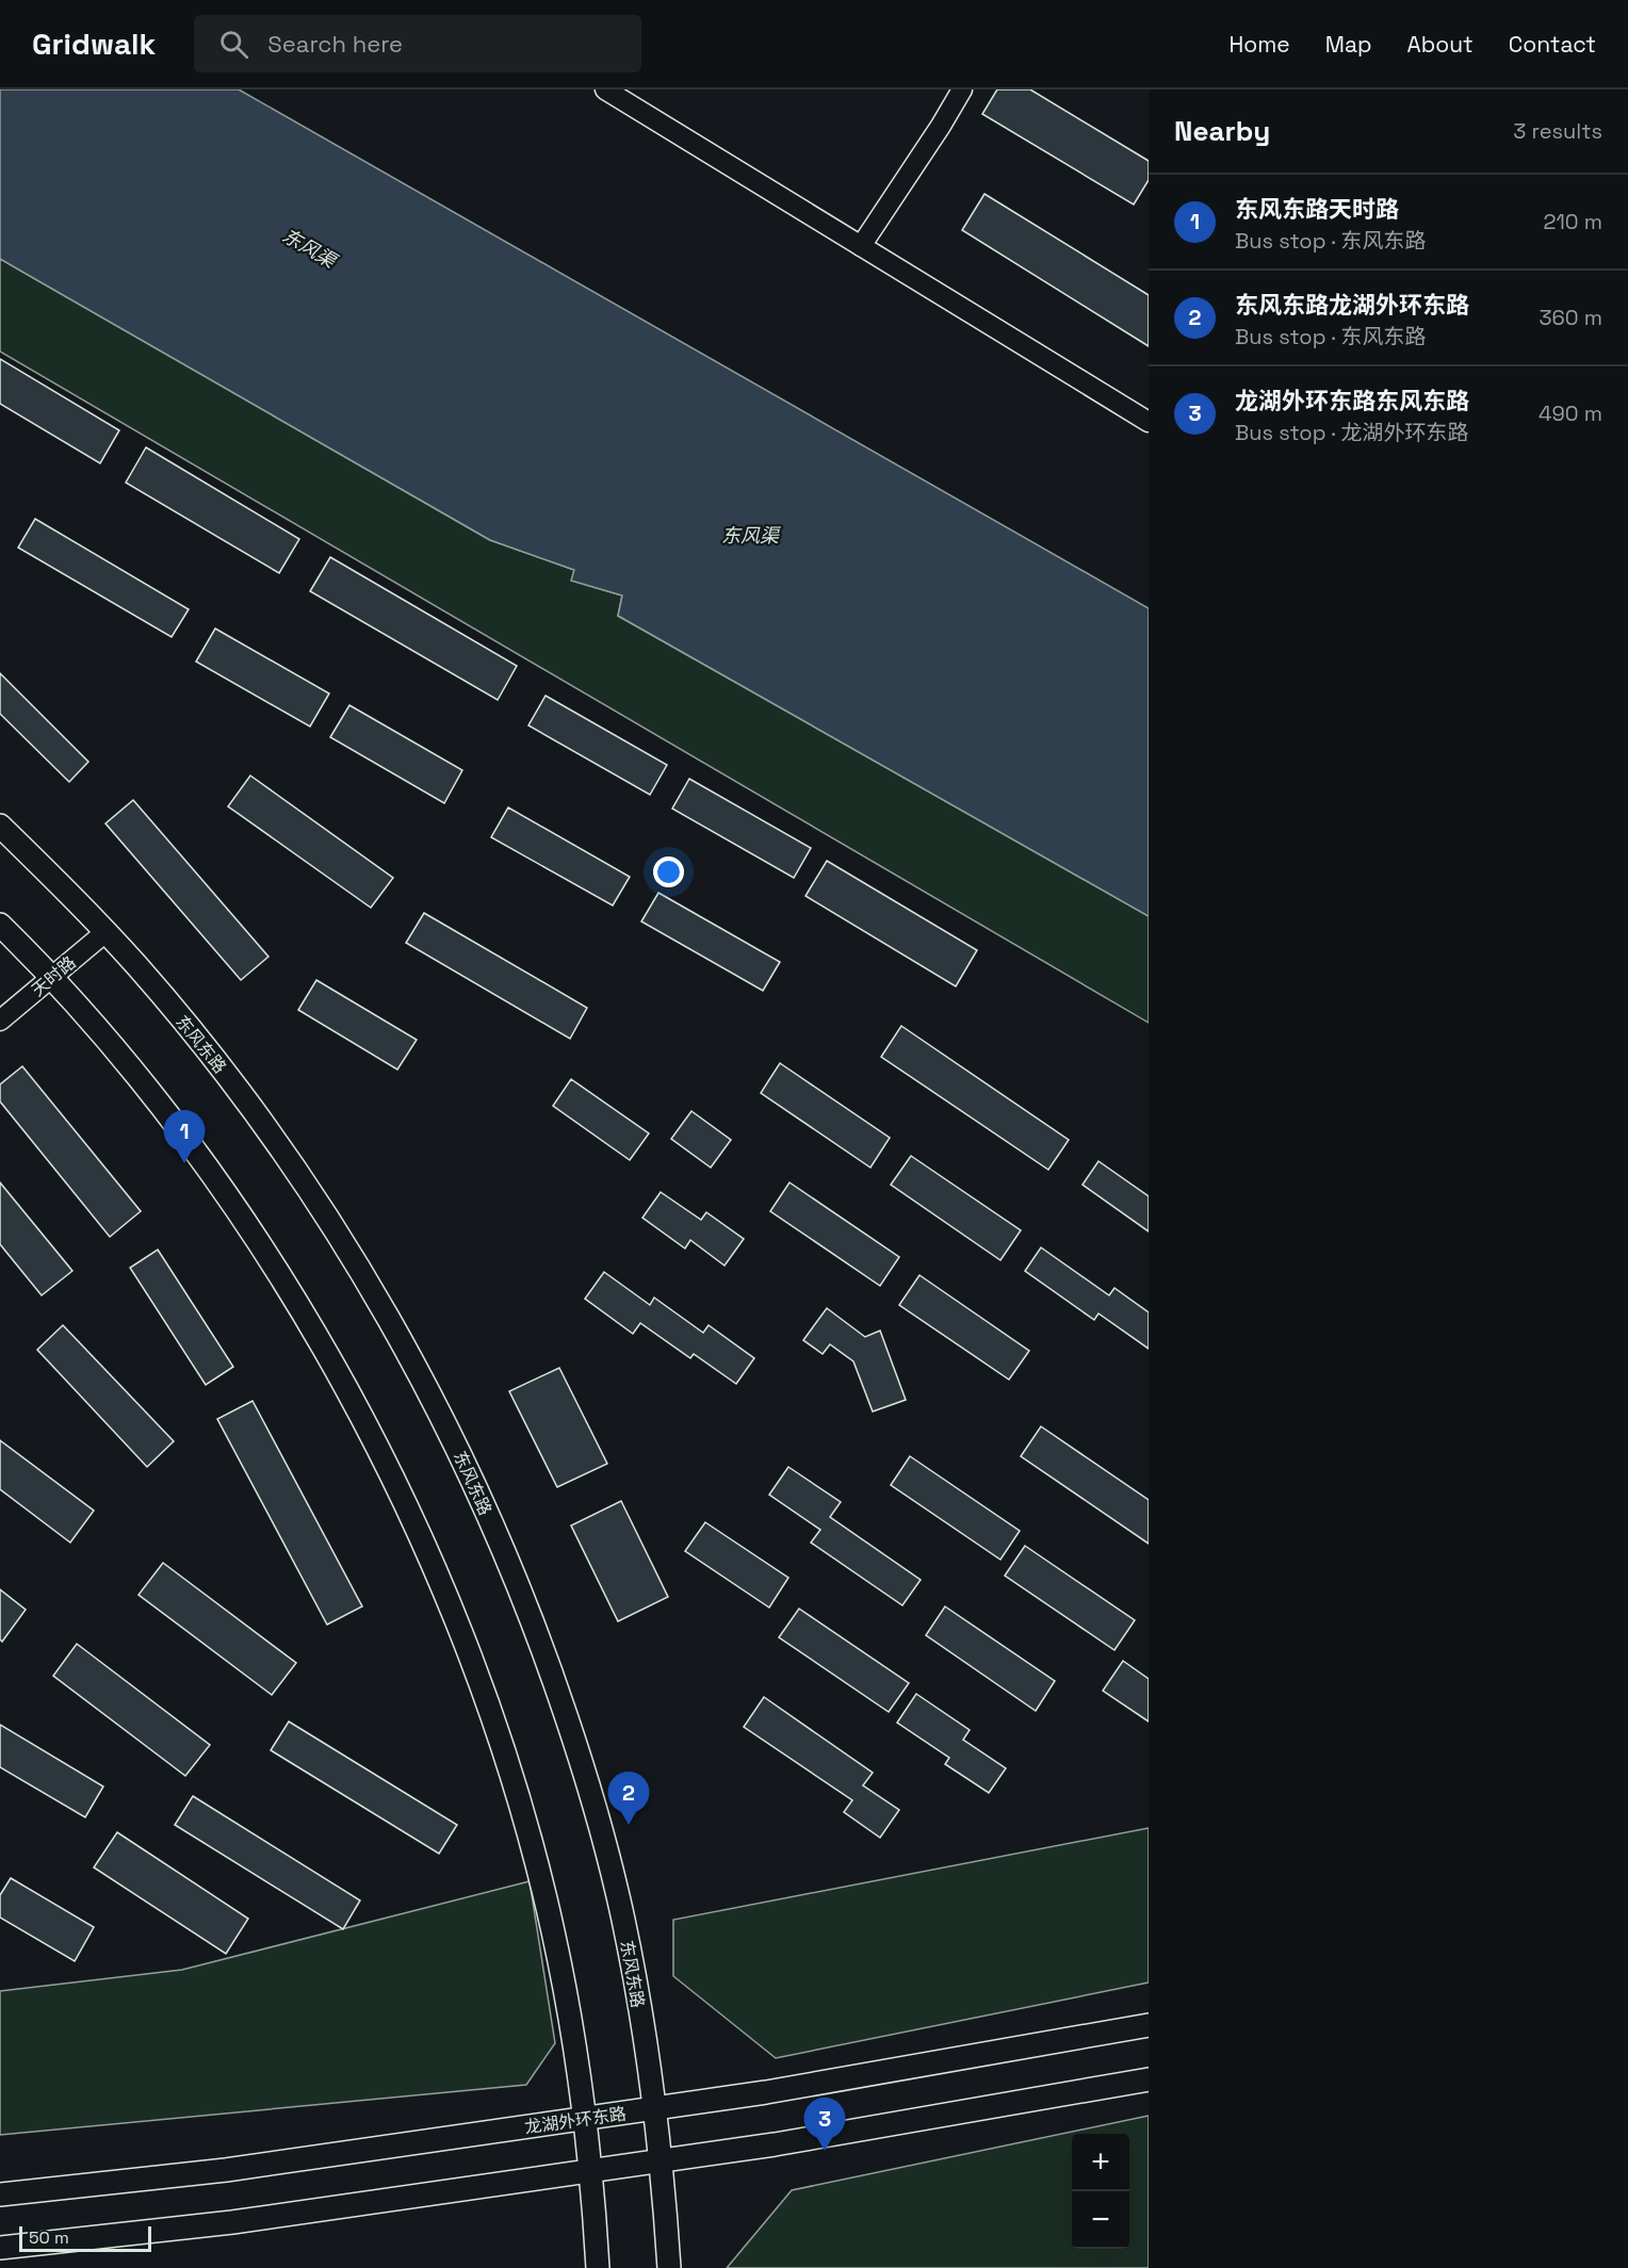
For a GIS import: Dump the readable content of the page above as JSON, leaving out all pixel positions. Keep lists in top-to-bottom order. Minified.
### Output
{"streets":{"main road":["东风东路","龙湖外环东路"],"street":["天时路"]},"crossings":[["天时路","东风东路"],["东风东路","龙湖外环东路"]],"water":["东风渠"],"scale_bar":"50 m","page":{"header":"Gridwalk","search":"Search here","nav":["Home","Map","About","Contact"],"heading":["Nearby","3 results"],"list":[{"mark":"1","name":"东风东路天时路","note":"Bus stop · 东风东路","value":"210 m"},{"mark":"2","name":"东风东路龙湖外环东路","note":"Bus stop · 东风东路","value":"360 m"},{"mark":"3","name":"龙湖外环东路东风东路","note":"Bus stop · 龙湖外环东路","value":"490 m"}],"pins":["1","2","3"],"map_buttons":["+","−"],"scale":"50 m"}}
